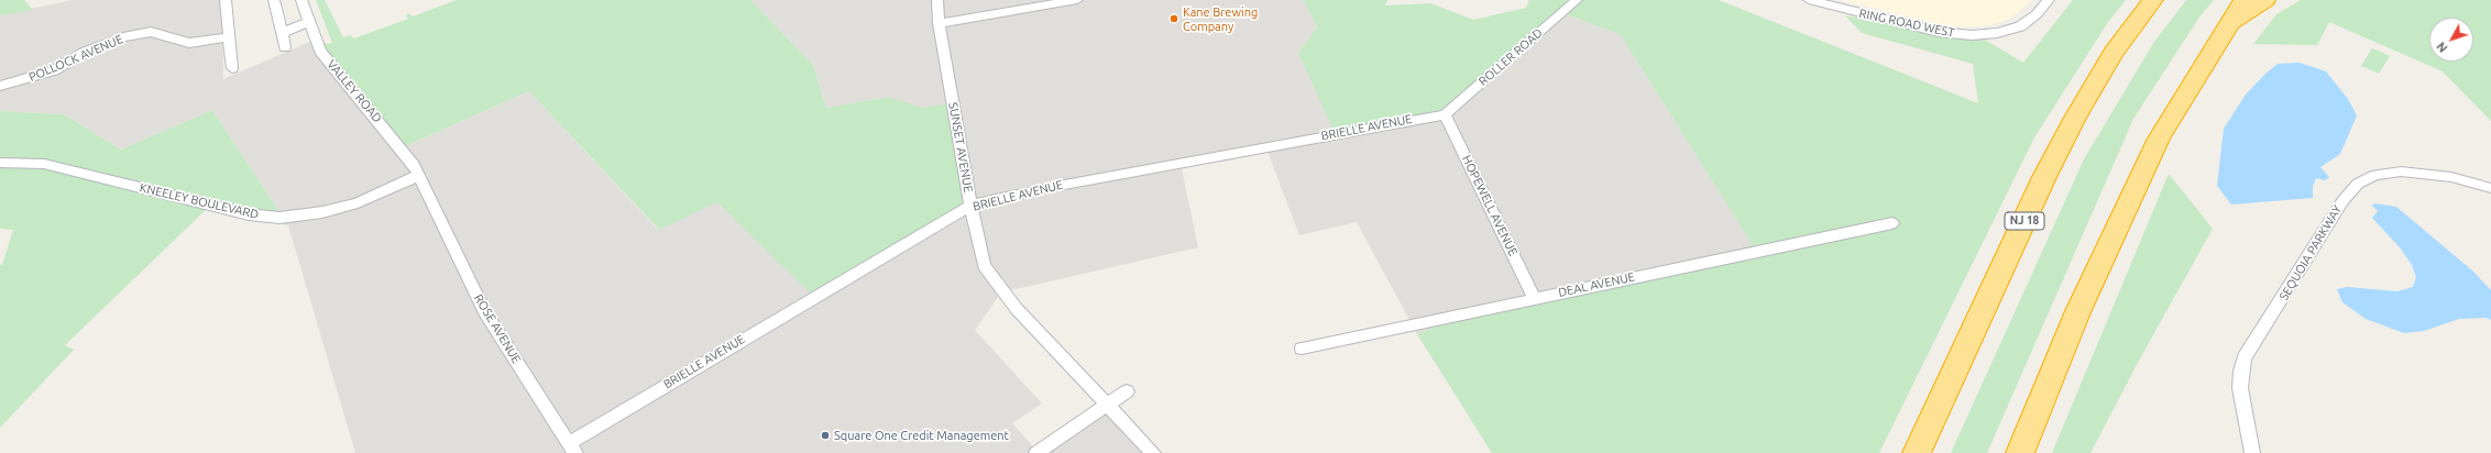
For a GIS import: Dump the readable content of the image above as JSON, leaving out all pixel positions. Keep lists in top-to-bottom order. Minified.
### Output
{"streets":{"highway":["NJ 18"],"street":["RING ROAD WEST","ROLLER ROAD","POLLOCK AVENUE","VALLEY ROAD","BRIELLE AVENUE","SUNSET AVENUE","KNEELEY BOULEVARD","HOPEWELL AVENUE","SEQUOIA PARKWAY","DEAL AVENUE","ROSE AVENUE"]},"crossings":[["ROLLER ROAD","BRIELLE AVENUE"],["ROLLER ROAD","HOPEWELL AVENUE"],["VALLEY ROAD","KNEELEY BOULEVARD"],["VALLEY ROAD","ROSE AVENUE"],["BRIELLE AVENUE","SUNSET AVENUE"],["BRIELLE AVENUE","HOPEWELL AVENUE"],["BRIELLE AVENUE","ROSE AVENUE"],["KNEELEY BOULEVARD","ROSE AVENUE"],["HOPEWELL AVENUE","DEAL AVENUE"]],"places":["Kane Brewing Company","Square One Credit Management"],"north":"bottom left"}
